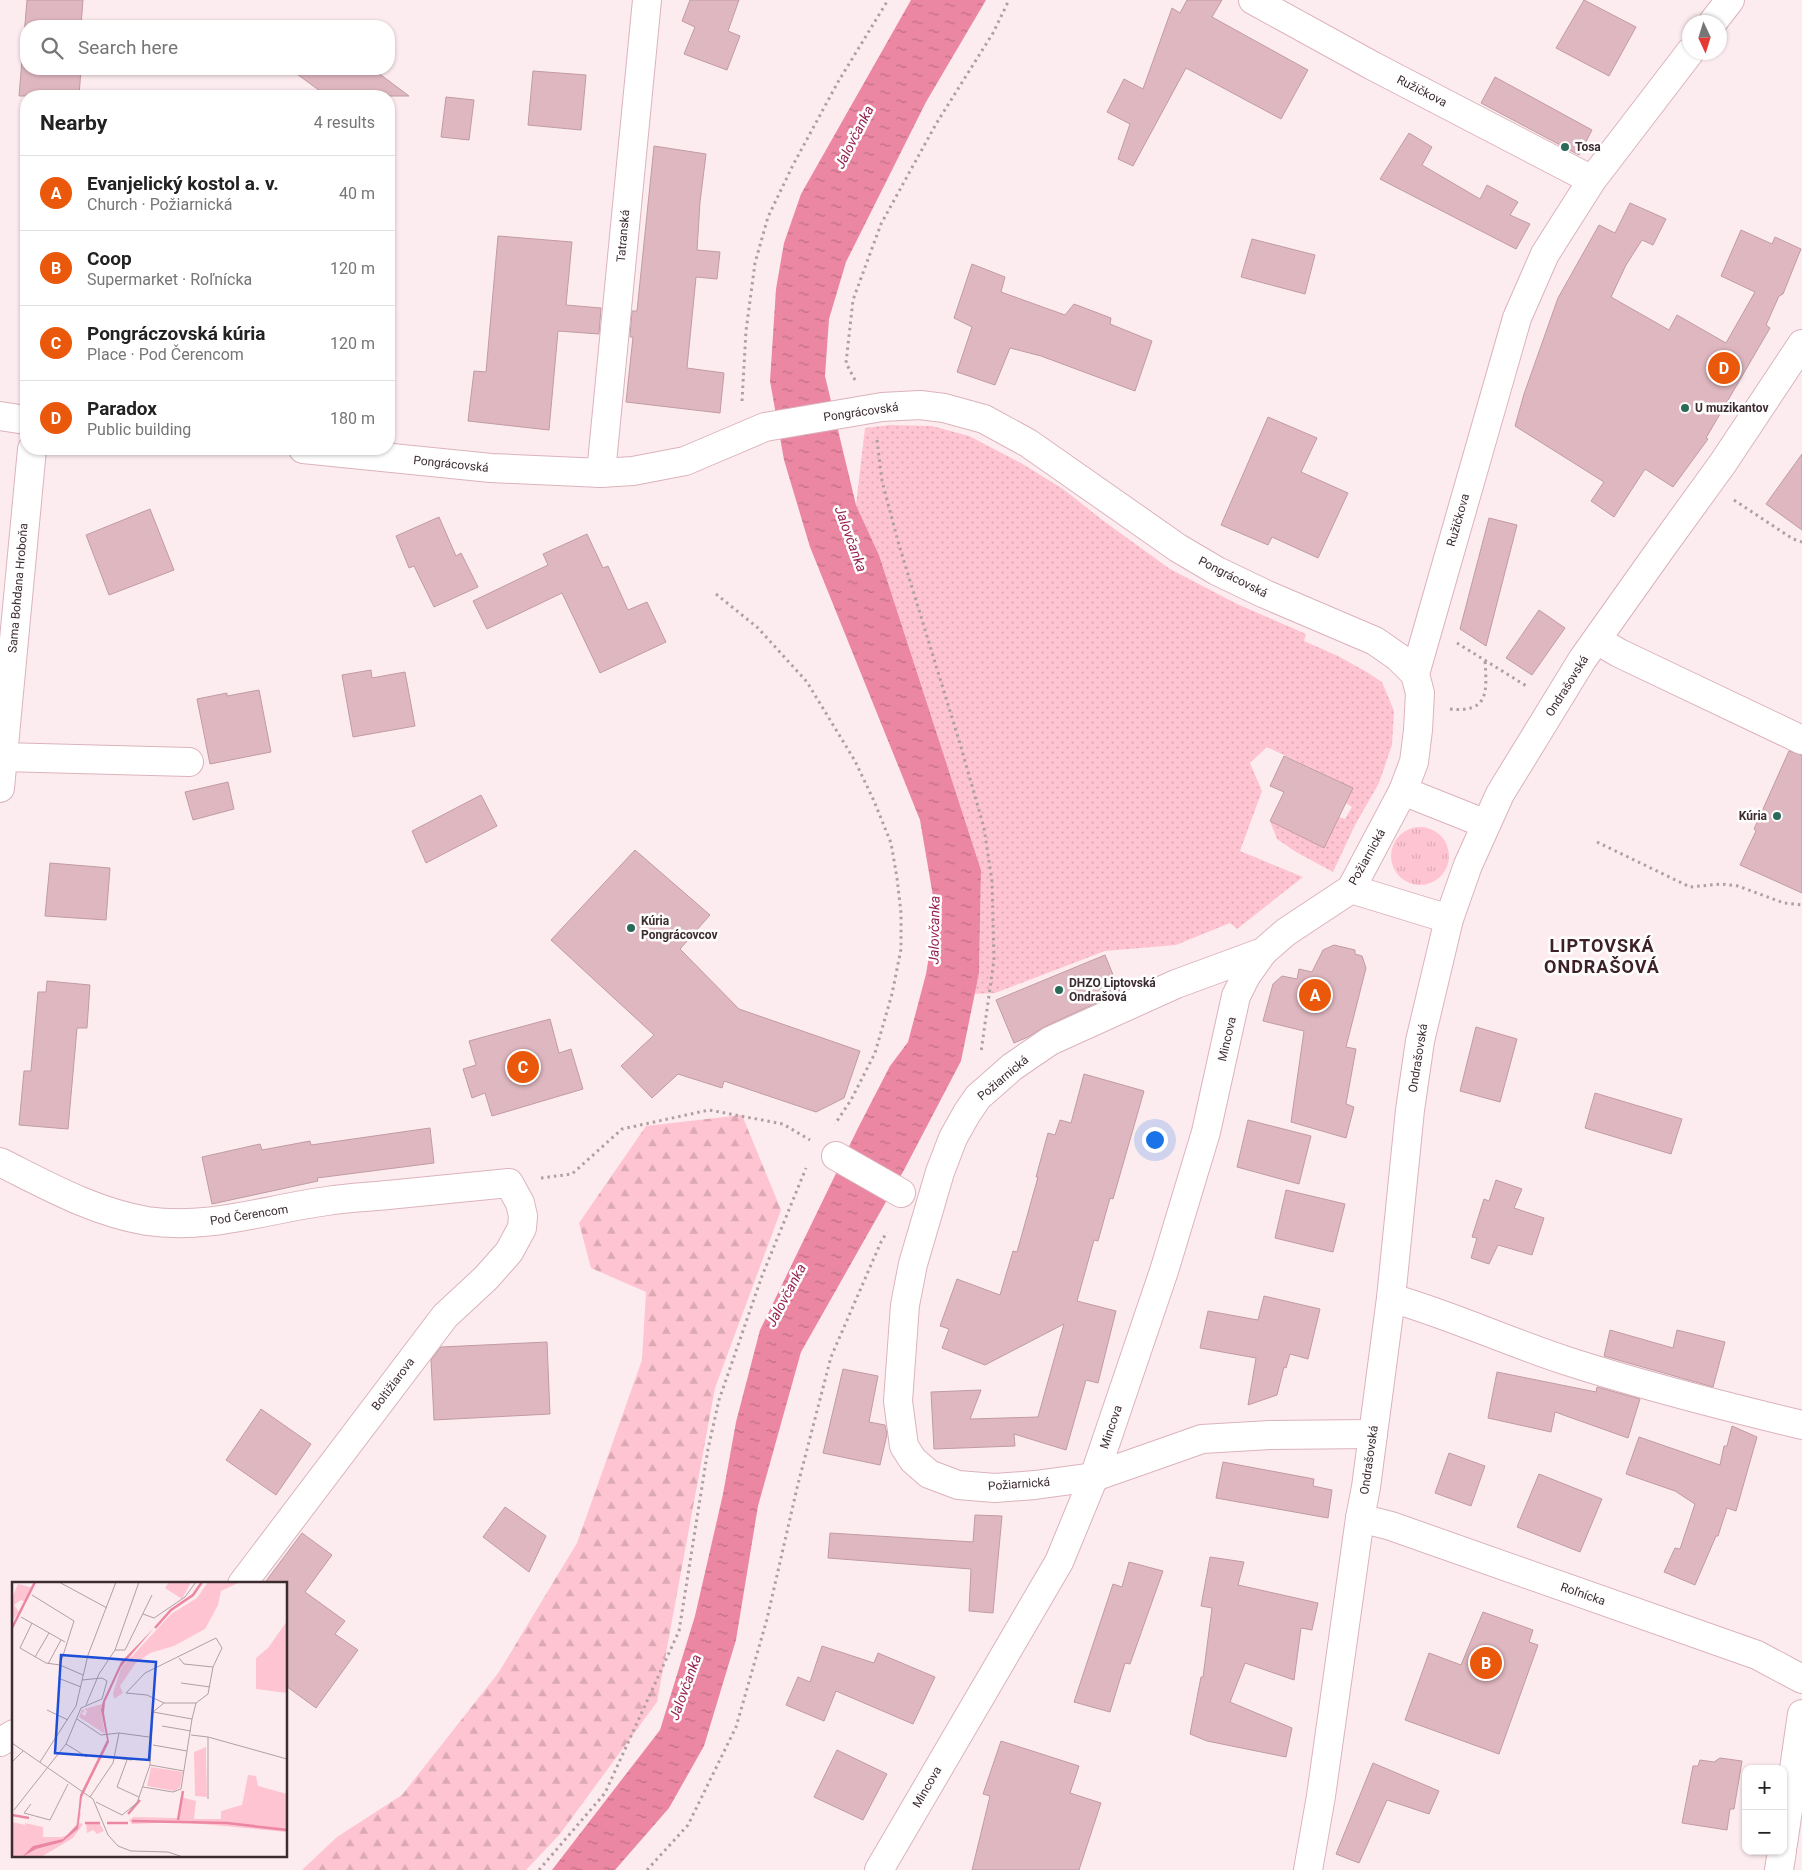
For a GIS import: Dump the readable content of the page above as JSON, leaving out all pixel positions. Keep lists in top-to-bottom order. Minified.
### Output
{"streets":{"street":["Ružičkova","Tatranská","Pongrácovská","Sama Bohdana Hroboňa","Ondrašovská","Požiarnická","Mincova","Pod Čerencom","Boltižiarova","Roľnícka"]},"crossings":[["Ružičkova","Pongrácovská"],["Ružičkova","Požiarnická"],["Tatranská","Pongrácovská"],["Ondrašovská","Požiarnická"],["Ondrašovská","Roľnícka"],["Požiarnická","Mincova"],["Pod Čerencom","Boltižiarova"]],"districts":["LIPTOVSKÁ ONDRAŠOVÁ"],"water":["Jalovčanka"],"places":["Tosa","U muzikantov","Kúria","Kúria Pongrácovcov","DHZO Liptovská Ondrašová"],"north":"bottom","page":{"search":"Search here","heading":["Nearby","4 results"],"list":[{"mark":"A","name":"Evanjelický kostol a. v.","note":"Church · Požiarnická","value":"40 m"},{"mark":"B","name":"Coop","note":"Supermarket · Roľnícka","value":"120 m"},{"mark":"C","name":"Pongráczovská kúria","note":"Place · Pod Čerencom","value":"120 m"},{"mark":"D","name":"Paradox","note":"Public building","value":"180 m"}],"pins":["D","A","C","B"],"map_buttons":["+","−"]}}
